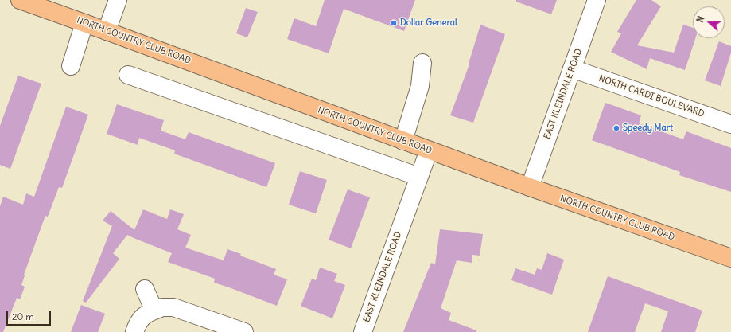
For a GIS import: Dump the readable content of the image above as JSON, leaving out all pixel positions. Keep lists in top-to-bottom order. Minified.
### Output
{"streets":{"main road":["NORTH COUNTRY CLUB ROAD"],"street":["EAST KLEINDALE ROAD","NORTH CARDI BOULEVARD"]},"crossings":[["NORTH COUNTRY CLUB ROAD","EAST KLEINDALE ROAD"],["EAST KLEINDALE ROAD","NORTH CARDI BOULEVARD"]],"places":["Dollar General","Speedy Mart"],"scale_bar":"20 m","north":"left"}
